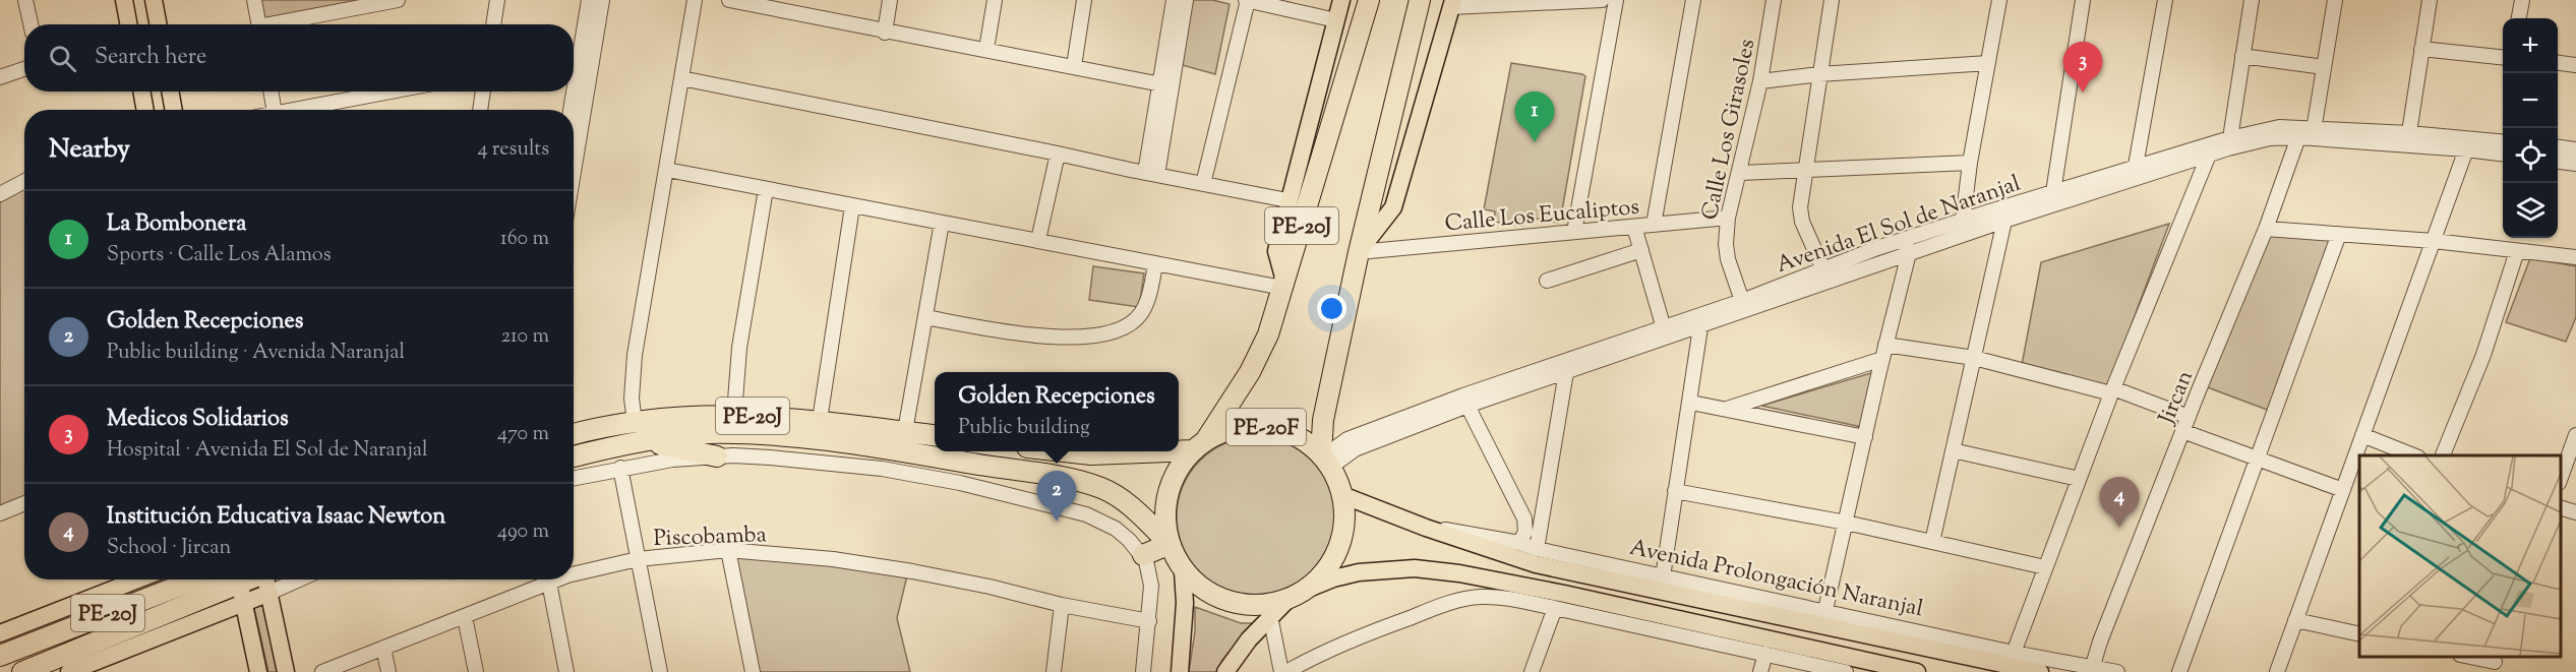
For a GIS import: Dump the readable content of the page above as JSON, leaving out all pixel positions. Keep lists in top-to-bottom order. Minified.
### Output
{"streets":{"highway":["PE-20J","PE-20F"],"main road":["Avenida Prolongación Naranjal"],"street":["Calle Los Girasoles","Calle Los Eucaliptos","Avenida El Sol de Naranjal","Jircan","Piscobamba"]},"crossings":[["Calle Los Girasoles","Calle Los Eucaliptos"],["Calle Los Girasoles","Avenida El Sol de Naranjal"],["Calle Los Eucaliptos","PE-20J"],["Avenida El Sol de Naranjal","PE-20J"],["Avenida El Sol de Naranjal","Jircan"],["Avenida El Sol de Naranjal","PE-20F"],["Avenida El Sol de Naranjal","Avenida Prolongación Naranjal"],["PE-20J","PE-20F"],["PE-20J","Avenida Prolongación Naranjal"],["Jircan","Avenida Prolongación Naranjal"],["PE-20F","Avenida Prolongación Naranjal"]],"page":{"map_buttons":["+","−"],"search":"Search here","pins":["3","1","2","4"],"heading":["Nearby","4 results"],"list":[{"mark":"1","name":"La Bombonera","note":"Sports · Calle Los Alamos","value":"160 m"},{"mark":"2","name":"Golden Recepciones","note":"Public building · Avenida Naranjal","value":"210 m"},{"mark":"3","name":"Medicos Solidarios","note":"Hospital · Avenida El Sol de Naranjal","value":"470 m"},{"mark":"4","name":"Institución Educativa Isaac Newton","note":"School · Jircan","value":"490 m"}],"popup":["Golden Recepciones","Public building"]}}
